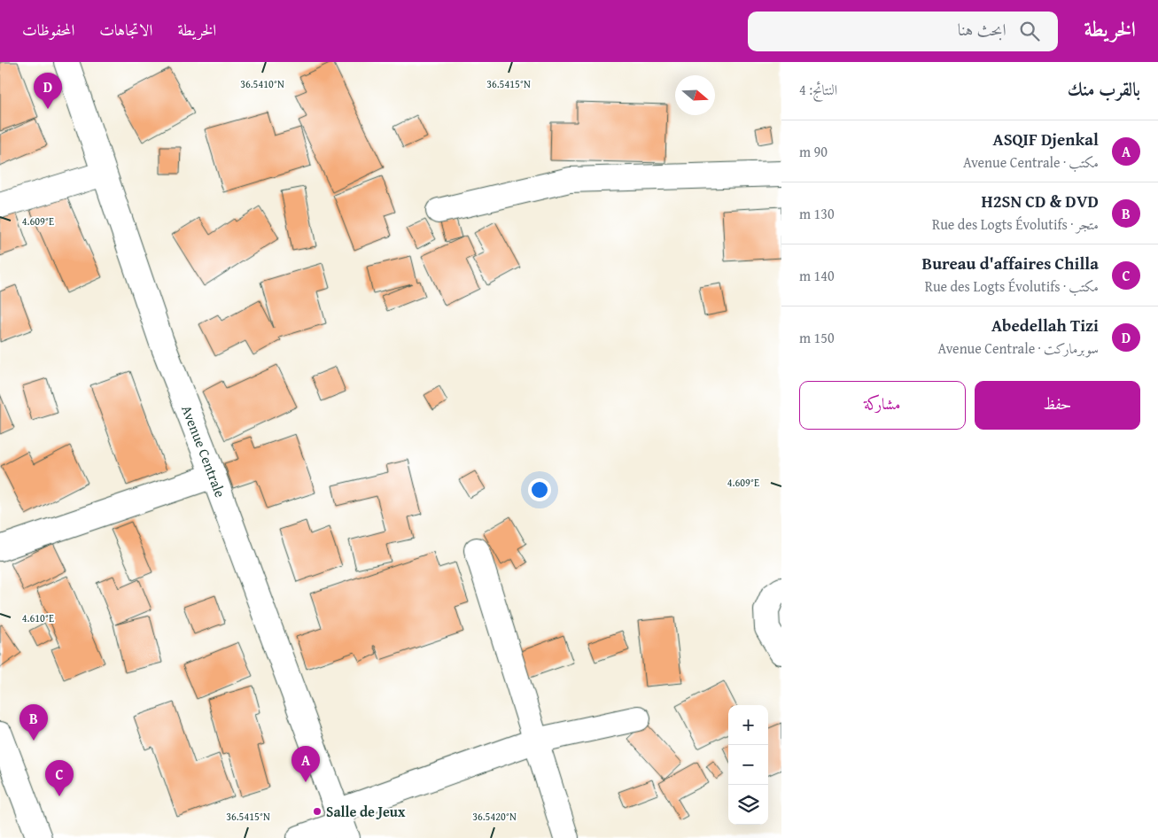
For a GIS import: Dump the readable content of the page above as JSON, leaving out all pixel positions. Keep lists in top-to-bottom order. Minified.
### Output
{"streets":{"street":["Avenue Centrale"]},"places":["Salle de Jeux"],"north":"right","page":{"header":"الخريطة","search":"ابحث هنا","nav":["الخريطة","الاتجاهات","المحفوظات"],"heading":["بالقرب منك","النتائج: 4"],"pins":["D","B","A","C"],"list":[{"mark":"A","name":"ASQIF Djenkal","note":"مكتب · Avenue Centrale","value":"90 m"},{"mark":"B","name":"H2SN CD & DVD","note":"متجر · Rue des Logts Évolutifs","value":"130 m"},{"mark":"C","name":"Bureau d'affaires Chilla","note":"مكتب · Rue des Logts Évolutifs","value":"140 m"},{"mark":"D","name":"Abedellah Tizi","note":"سوبرماركت · Avenue Centrale","value":"150 m"}],"buttons":["حفظ","مشاركة"],"map_buttons":["+","−"]},"coordinates":["36.5410°N","36.5415°N","4.609°E","4.610°E","36.5420°N"]}
